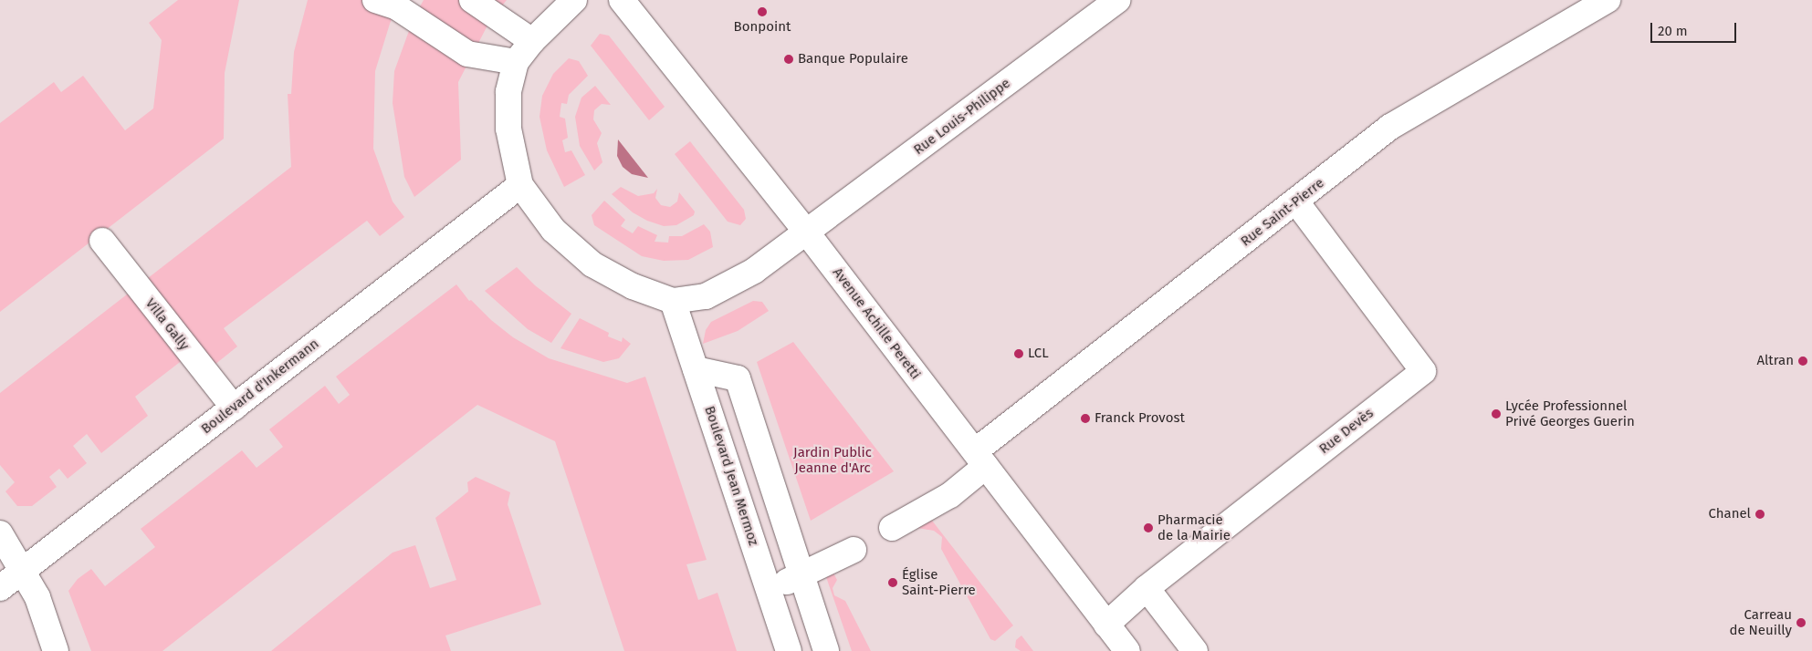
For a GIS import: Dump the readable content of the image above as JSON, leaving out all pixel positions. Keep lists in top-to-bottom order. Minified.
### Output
{"streets":{"street":["Rue Louis-Philippe","Rue Saint-Pierre","Avenue Achille Peretti","Villa Gally","Boulevard d'Inkermann","Rue Devès","Boulevard Jean Mermoz"]},"crossings":[["Rue Louis-Philippe","Avenue Achille Peretti"],["Rue Louis-Philippe","Boulevard Jean Mermoz"],["Rue Saint-Pierre","Avenue Achille Peretti"],["Rue Saint-Pierre","Rue Devès"],["Avenue Achille Peretti","Rue Devès"],["Villa Gally","Boulevard d'Inkermann"]],"parks":["Jardin Public Jeanne d'Arc"],"places":["Bonpoint","Banque Populaire","LCL","Altran","Lycée Professionnel Privé Georges Guerin","Franck Provost","Chanel","Pharmacie de la Mairie","Église Saint-Pierre","Carreau de Neuilly"],"scale_bar":"20 m"}
